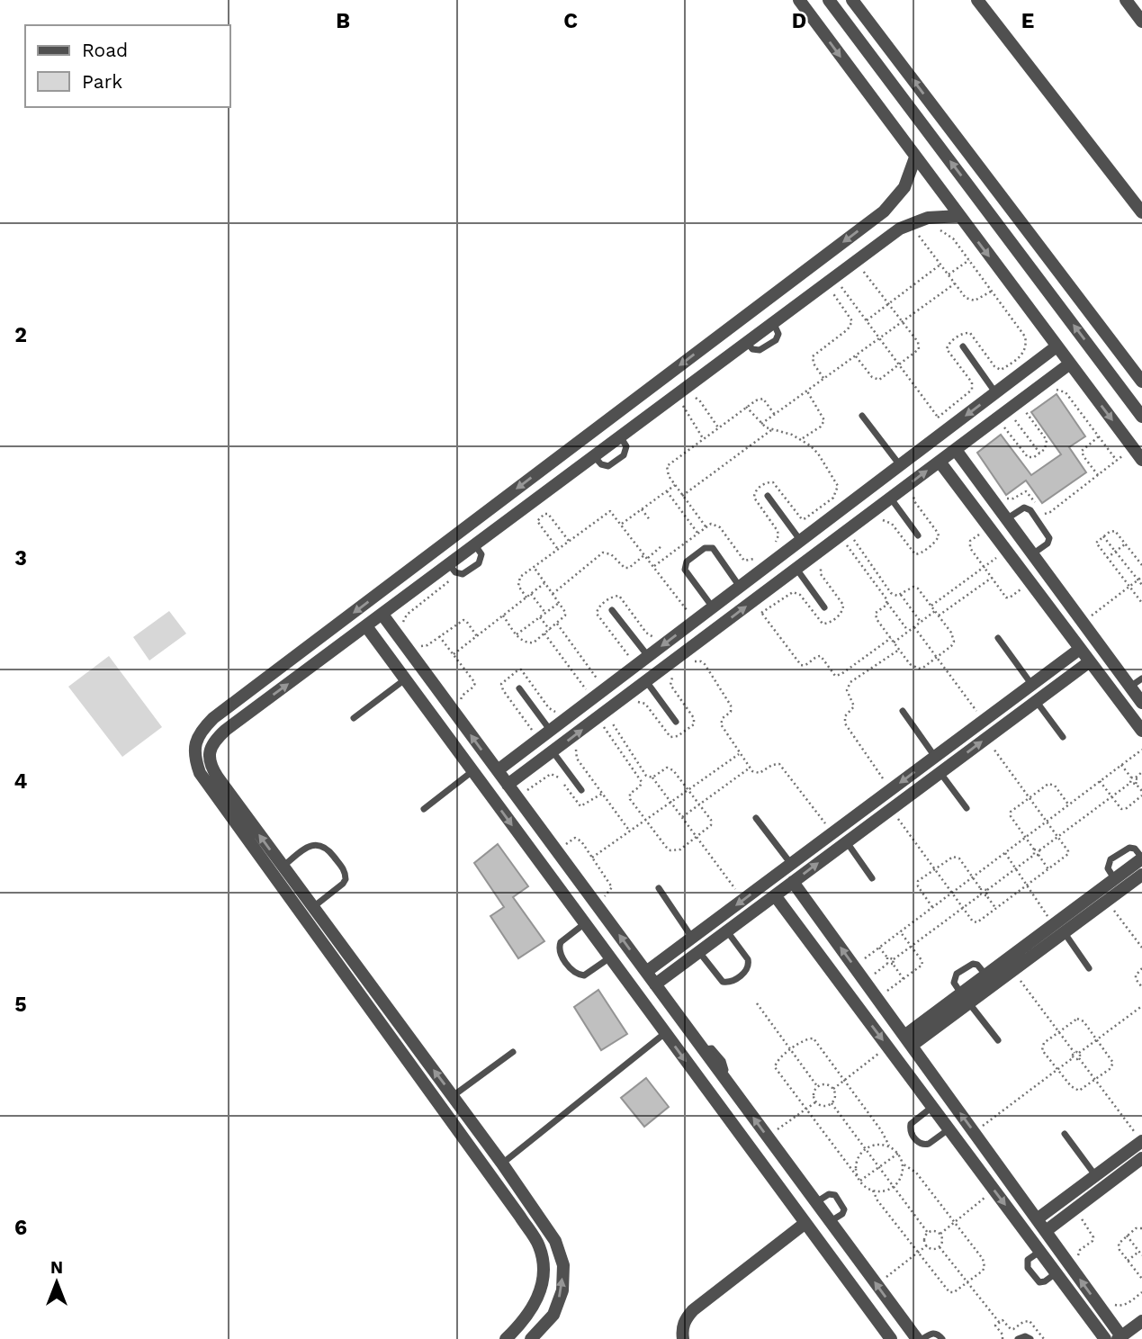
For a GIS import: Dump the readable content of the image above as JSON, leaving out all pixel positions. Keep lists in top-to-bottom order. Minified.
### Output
{"legend":["Road","Park"],"north":"top","grid":{"columns":["B","C","D","E"],"rows":["2","3","4","5","6"]}}
